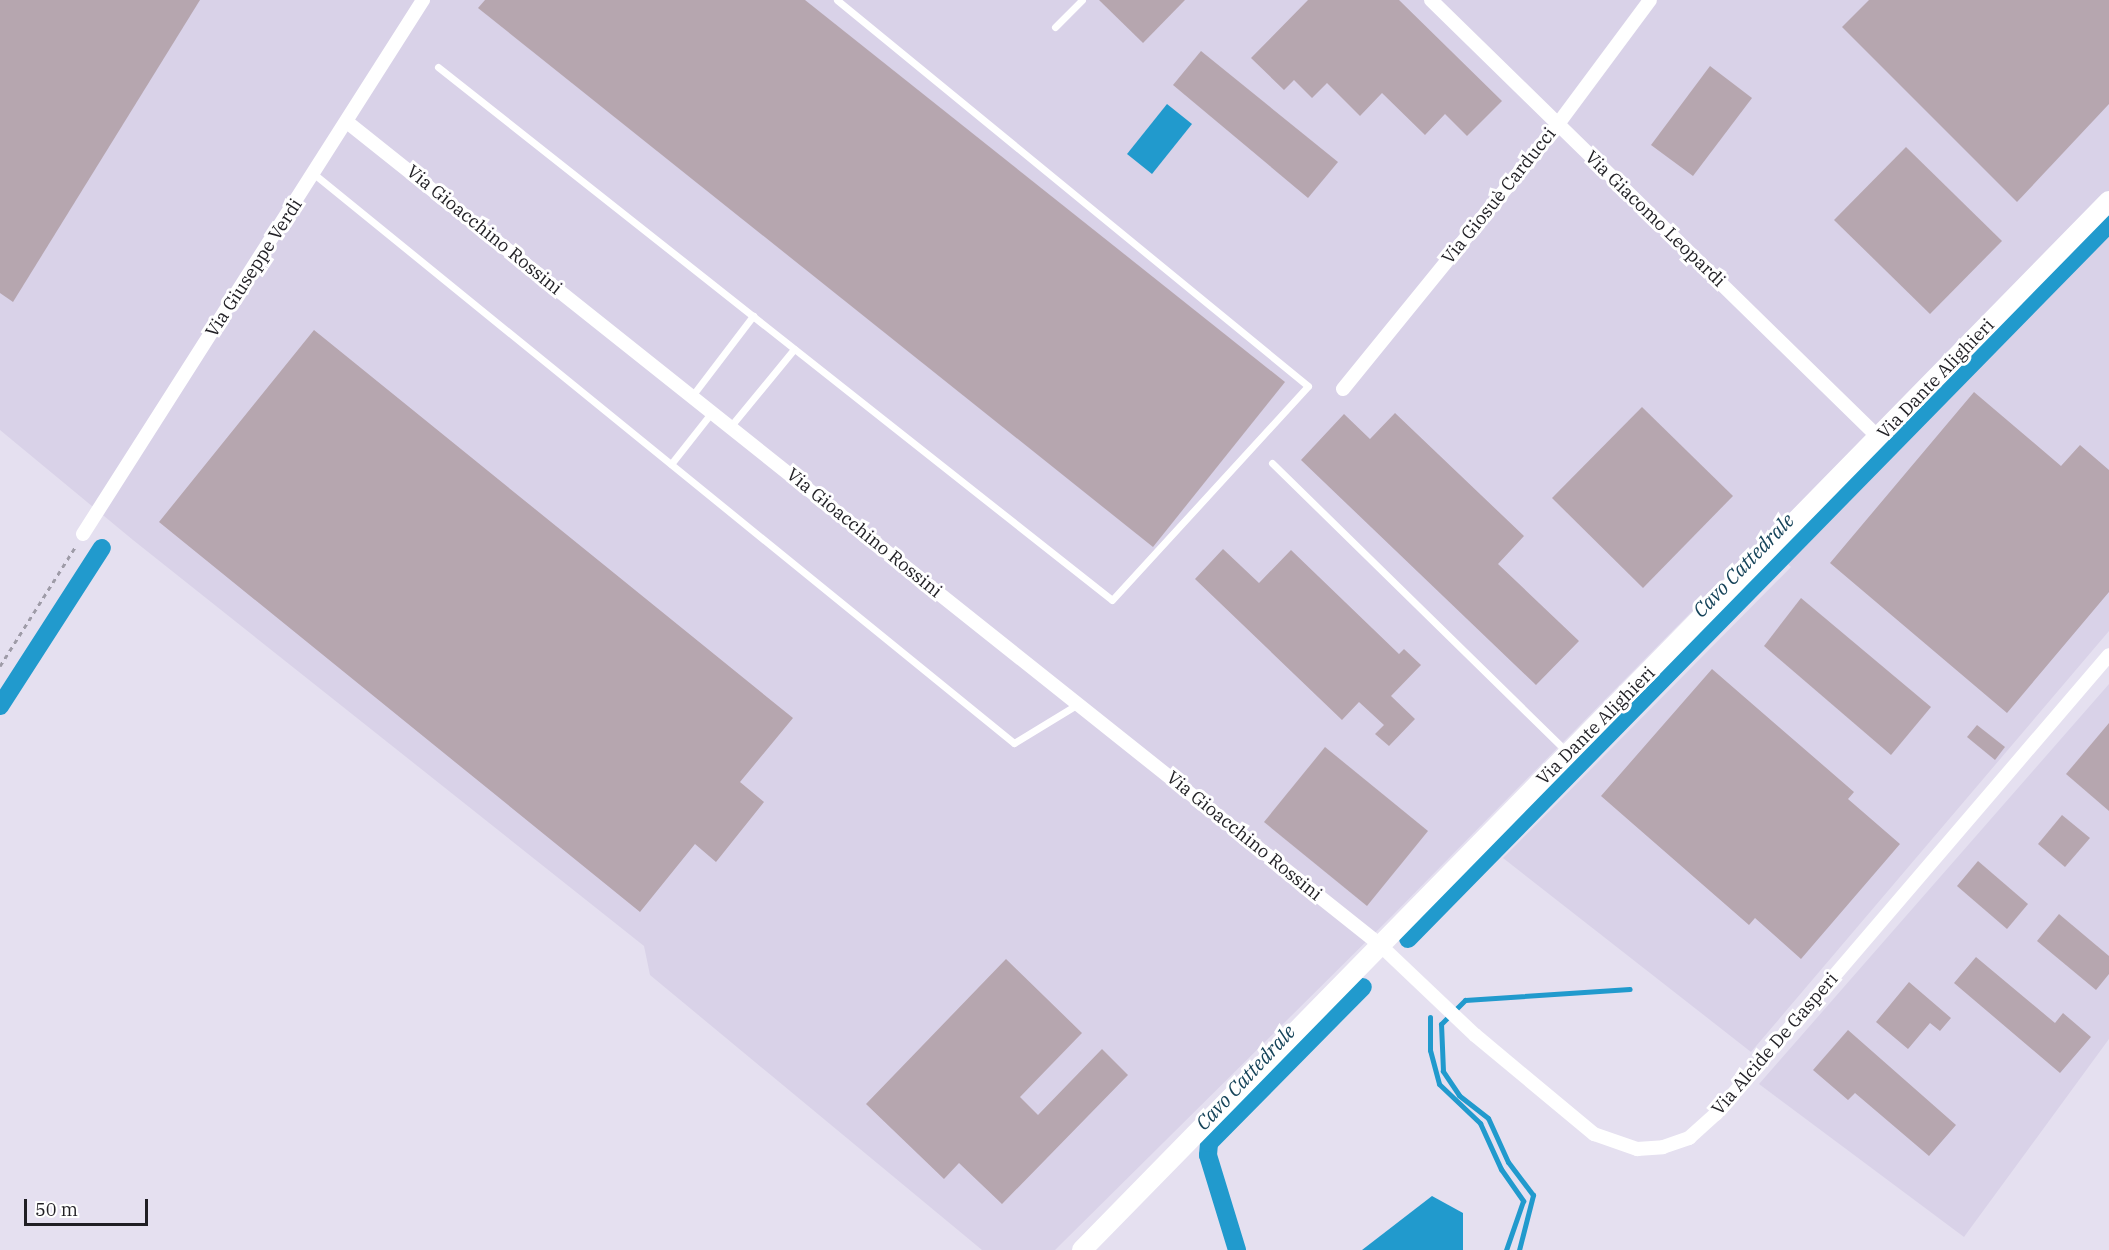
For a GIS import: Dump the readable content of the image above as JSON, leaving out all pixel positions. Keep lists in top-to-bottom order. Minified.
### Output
{"streets":{"main road":["Via Dante Alighieri"],"street":["Via Giosuè Carducci","Via Giacomo Leopardi","Via Gioacchino Rossini","Via Giuseppe Verdi","Via Alcide De Gasperi"]},"crossings":[["Via Giosuè Carducci","Via Giacomo Leopardi"],["Via Giacomo Leopardi","Via Dante Alighieri"],["Via Gioacchino Rossini","Via Giuseppe Verdi"],["Via Gioacchino Rossini","Via Dante Alighieri"],["Via Gioacchino Rossini","Via Alcide De Gasperi"],["Via Dante Alighieri","Via Alcide De Gasperi"]],"water":["Cavo Cattedrale"],"scale_bar":"50 m"}
